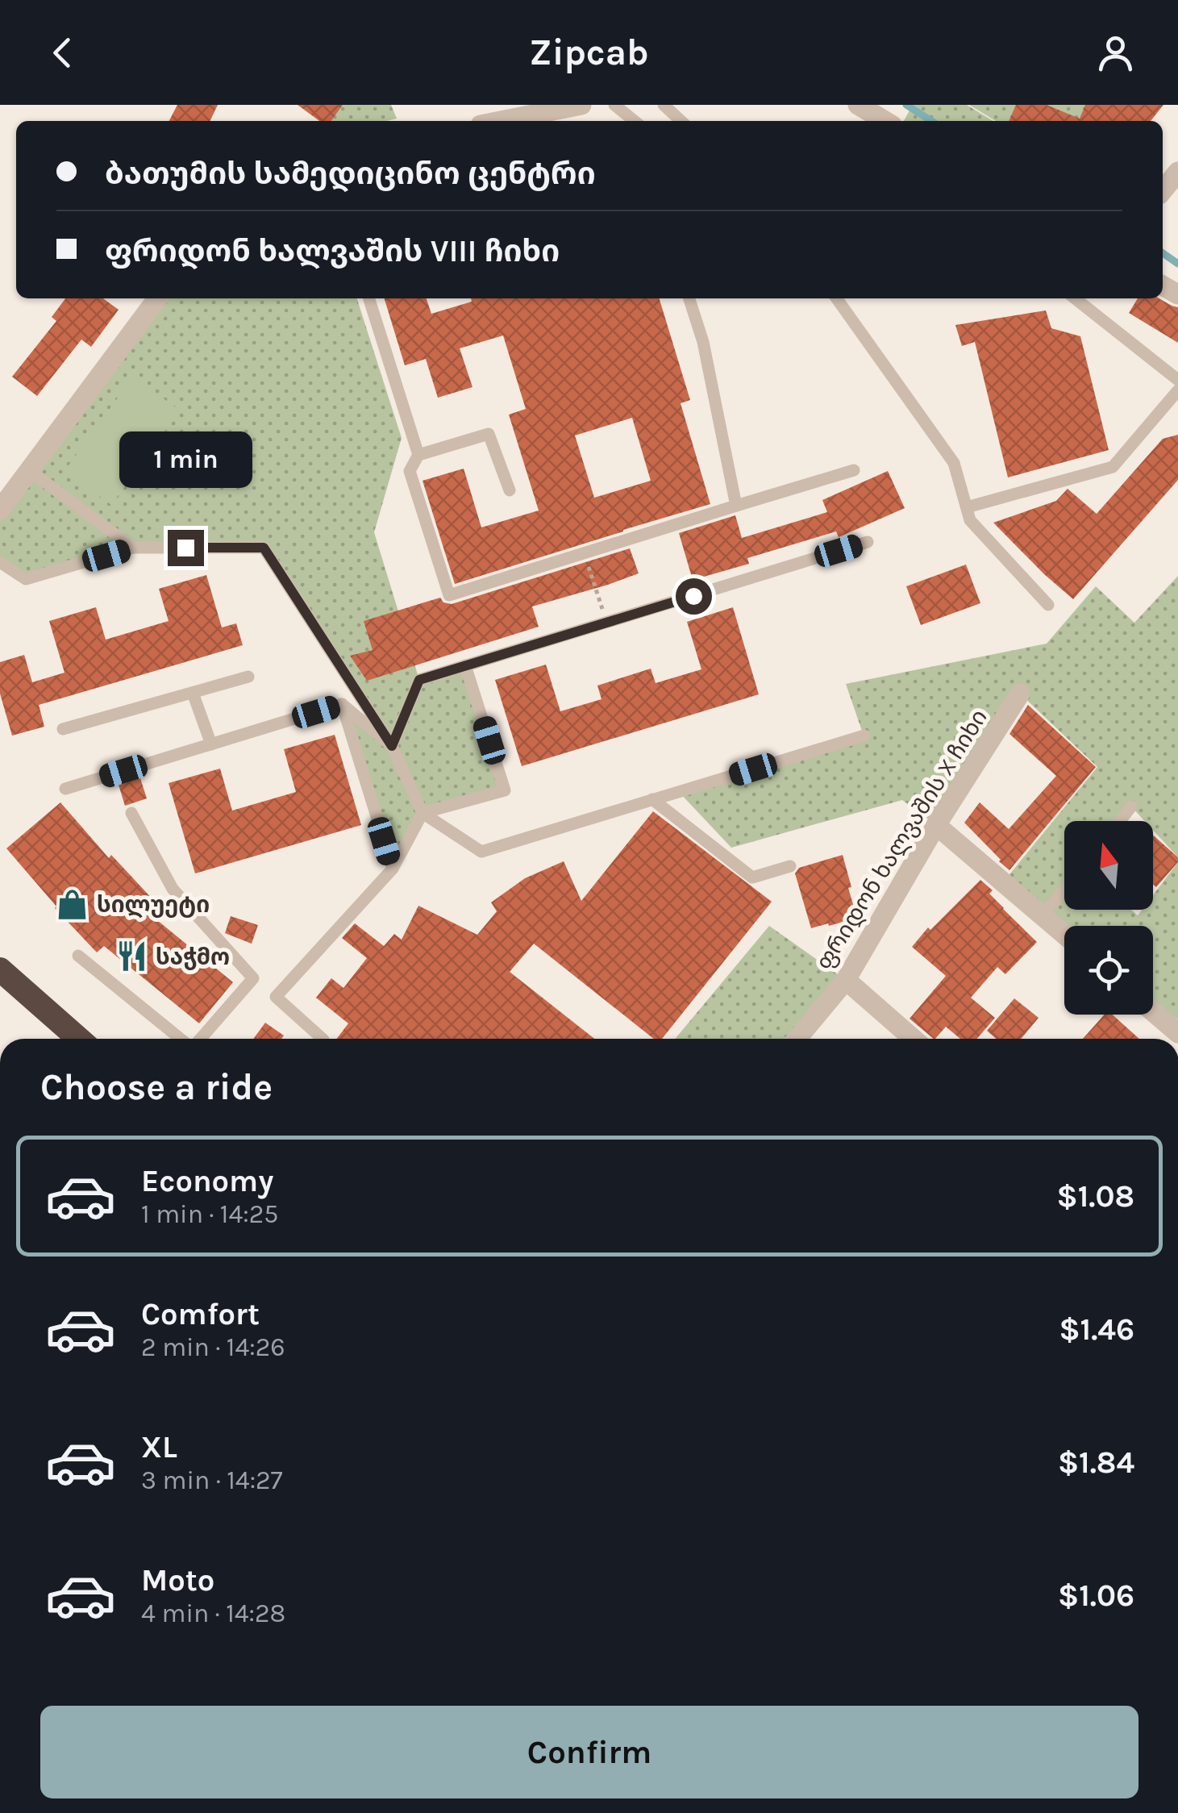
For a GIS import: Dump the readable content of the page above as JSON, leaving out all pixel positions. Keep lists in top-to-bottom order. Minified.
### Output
{"streets":{"street":["ფრიდონ ხალვაშის X ჩიხი"]},"places":{"shop":["სილუეტი"],"restaurant":["საჭმო"]},"north":"top","page":{"header":"Zipcab","banner":["ბათუმის სამედიცინო ცენტრი","ფრიდონ ხალვაშის VIII ჩიხი"],"bubble":"1 min","heading":"Choose a ride","list":[{"name":"Economy","note":"1 min · 14:25","value":"$1.08"},{"name":"Comfort","note":"2 min · 14:26","value":"$1.46"},{"name":"XL","note":"3 min · 14:27","value":"$1.84"},{"name":"Moto","note":"4 min · 14:28","value":"$1.06"}],"buttons":"Confirm"}}
